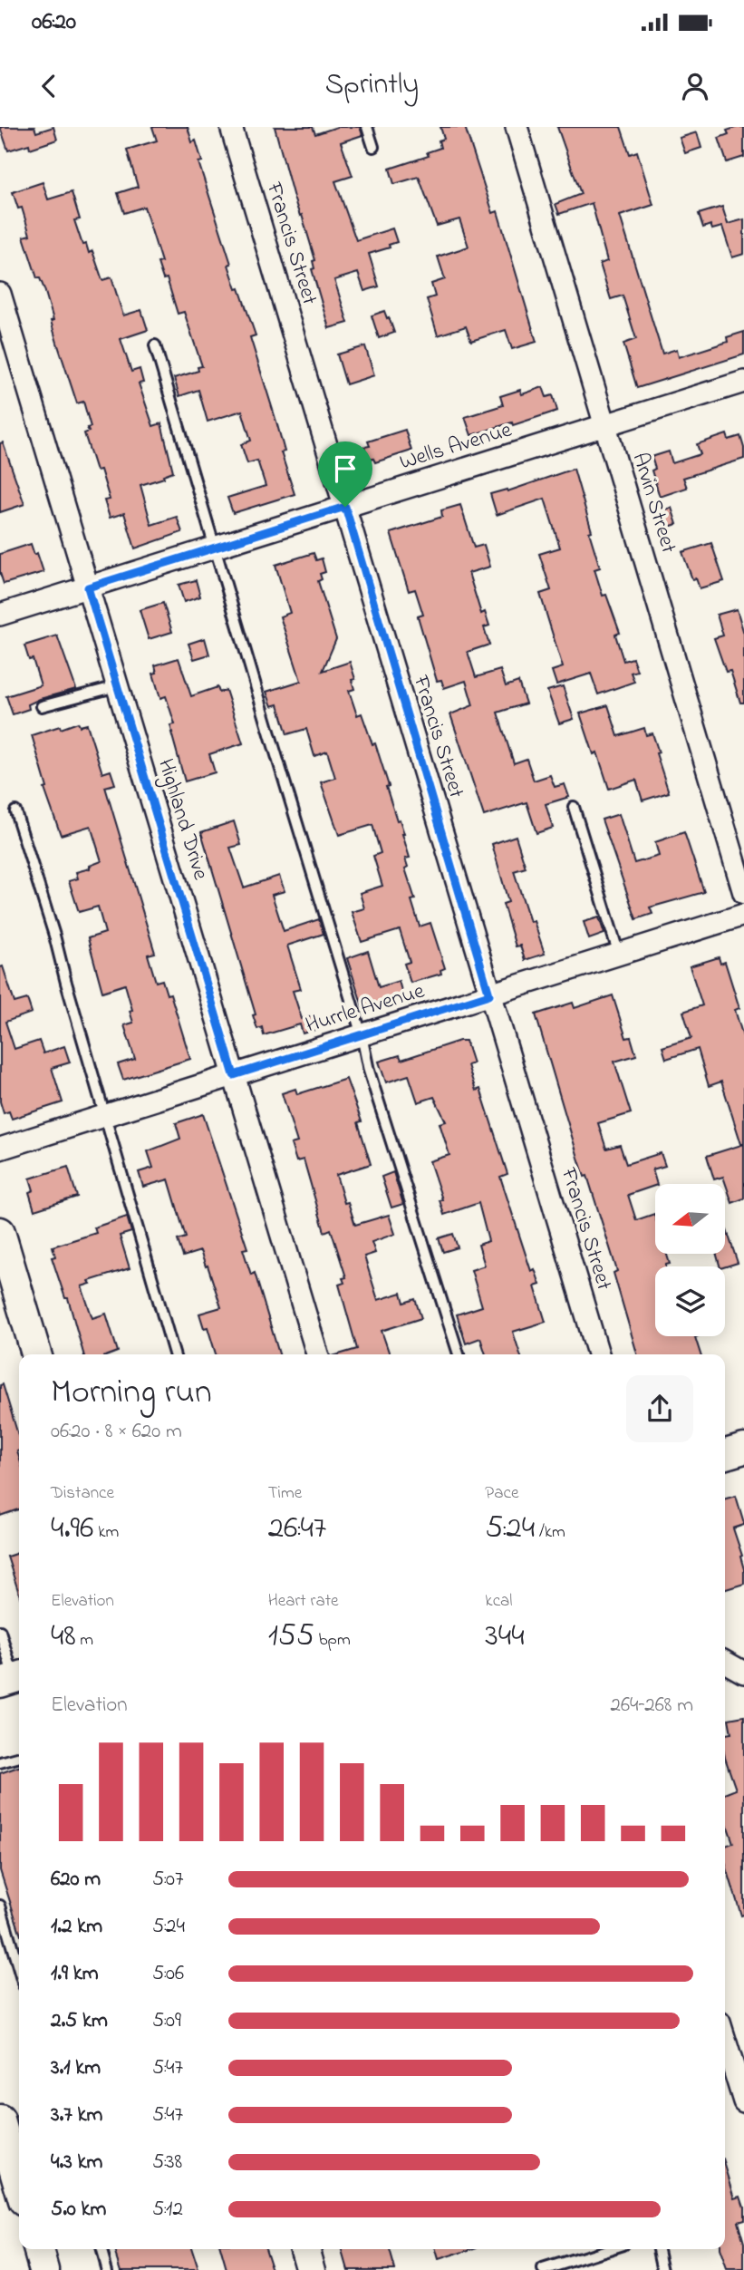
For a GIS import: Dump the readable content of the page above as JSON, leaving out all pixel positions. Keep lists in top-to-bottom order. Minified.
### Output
{"streets":{"street":["Francis Street","Wells Avenue","Arvin Street","Highland Drive","Hurrle Avenue"]},"crossings":[["Francis Street","Wells Avenue"],["Francis Street","Hurrle Avenue"],["Wells Avenue","Arvin Street"],["Wells Avenue","Highland Drive"],["Highland Drive","Hurrle Avenue"]],"north":"left","page":{"status":"06:20","header":"Sprintly","heading":["Morning run","06:20 · 8 × 620 m"],"stats":[["Distance","4.96 km"],["Time","26:47"],["Pace","5:24 /km"],["Elevation","48 m"],["Heart rate","155 bpm"],["kcal","344"]],"chart":["Elevation","264–268 m"],"list":[{"name":"620 m","note":"5:07"},{"name":"1.2 km","note":"5:24"},{"name":"1.9 km","note":"5:06"},{"name":"2.5 km","note":"5:09"},{"name":"3.1 km","note":"5:47"},{"name":"3.7 km","note":"5:47"},{"name":"4.3 km","note":"5:38"},{"name":"5.0 km","note":"5:12"}]}}
